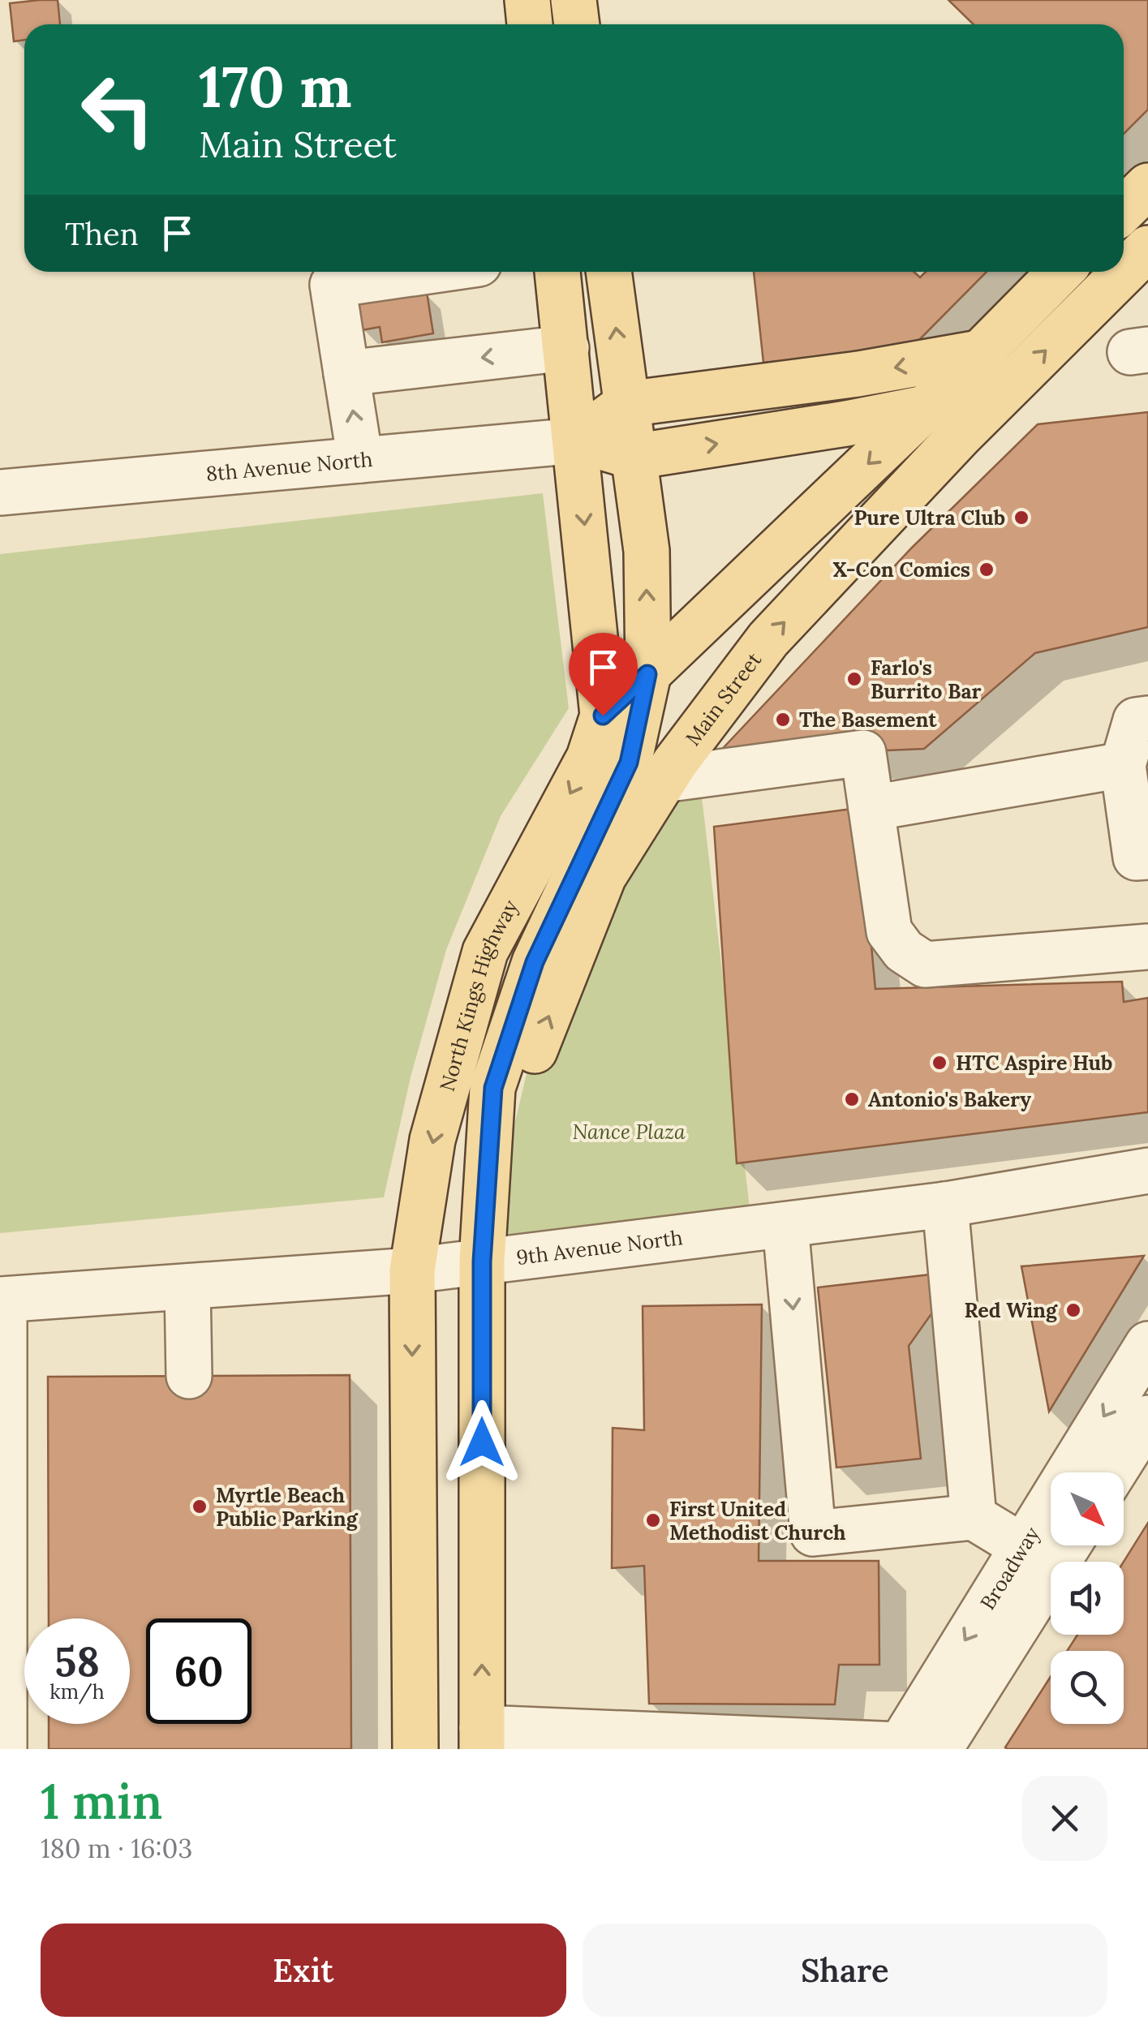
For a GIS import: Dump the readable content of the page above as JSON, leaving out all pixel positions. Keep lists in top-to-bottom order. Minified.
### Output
{"streets":{"main road":["Main Street","North Kings Highway"],"street":["8th Avenue North","9th Avenue North","Broadway"]},"crossings":[["8th Avenue North","North Kings Highway"],["Main Street","North Kings Highway"],["Main Street","9th Avenue North"],["North Kings Highway","9th Avenue North"]],"parks":["Nance Plaza"],"places":["Pure Ultra Club","X-Con Comics","Farlo's Burrito Bar","The Basement","HTC Aspire Hub","Antonio's Bakery","Red Wing","Myrtle Beach Public Parking","First United Methodist Church"],"north":"bottom right","page":{"turn":["170 m","Main Street"],"then":"Then","speed":"58 km/h","limit":"60","heading":["1 min","180 m · 16:03"],"buttons":["Exit","Share"]}}
